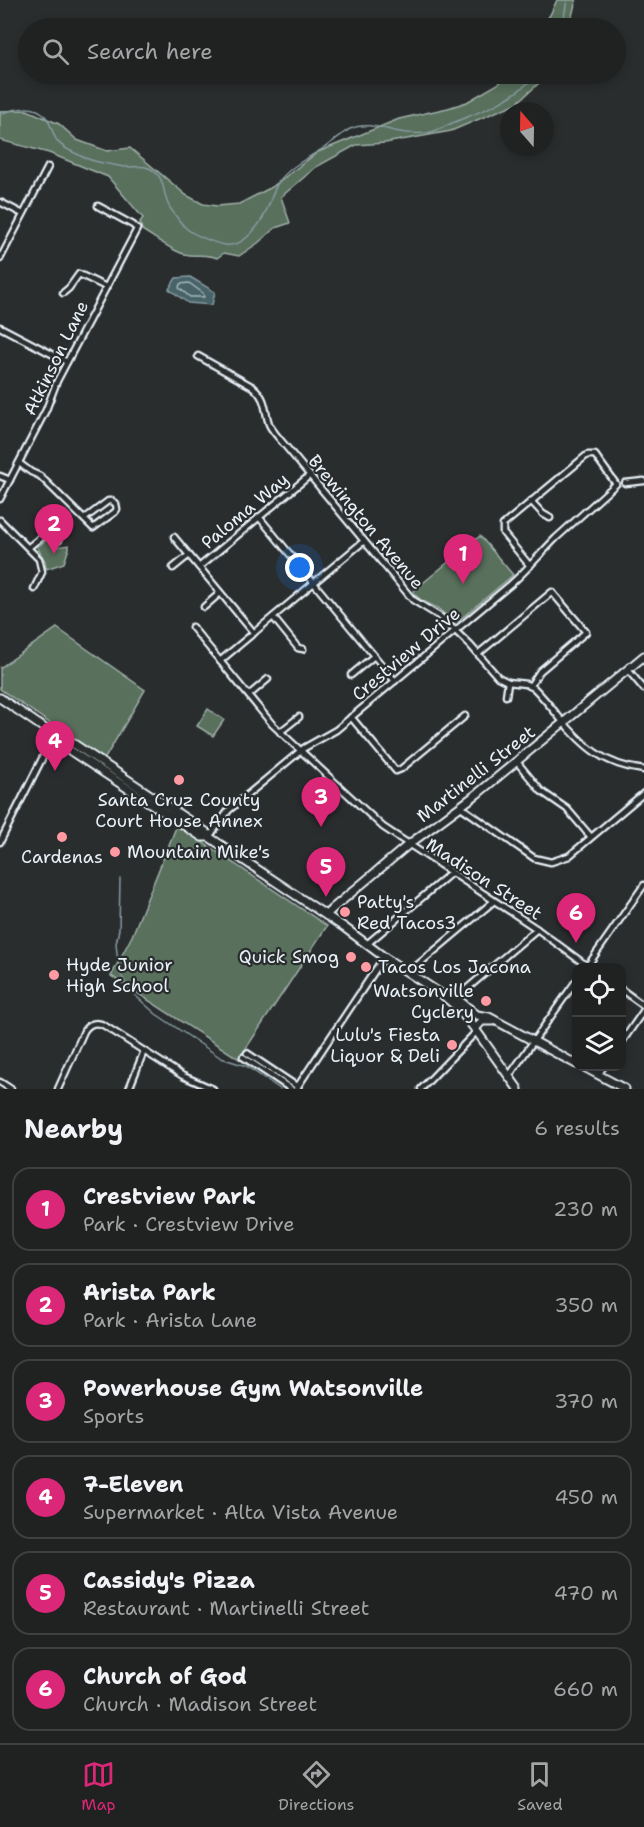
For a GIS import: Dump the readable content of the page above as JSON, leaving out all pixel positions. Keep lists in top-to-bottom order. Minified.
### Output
{"streets":{"main road":["Martinelli Street"],"street":["Atkinson Lane","Paloma Way","Brewington Avenue","Crestview Drive","Madison Street"]},"crossings":[["Paloma Way","Brewington Avenue"],["Brewington Avenue","Crestview Drive"],["Crestview Drive","Madison Street"],["Martinelli Street","Madison Street"]],"places":["Santa Cruz County Court House Annex","Cardenas","Mountain Mike's","Patty's Red Tacos3","Quick Smog","Tacos Los Jacona","Hyde Junior High School","Watsonville Cyclery","Lulu's Fiesta Liquor & Deli"],"north":"top","page":{"search":"Search here","pins":["2","1","4","3","5","6"],"heading":["Nearby","6 results"],"list":[{"mark":"1","name":"Crestview Park","note":"Park · Crestview Drive","value":"230 m"},{"mark":"2","name":"Arista Park","note":"Park · Arista Lane","value":"350 m"},{"mark":"3","name":"Powerhouse Gym Watsonville","note":"Sports","value":"370 m"},{"mark":"4","name":"7-Eleven","note":"Supermarket · Alta Vista Avenue","value":"450 m"},{"mark":"5","name":"Cassidy's Pizza","note":"Restaurant · Martinelli Street","value":"470 m"},{"mark":"6","name":"Church of God","note":"Church · Madison Street","value":"660 m"}],"nav":["Map","Directions","Saved"]}}
